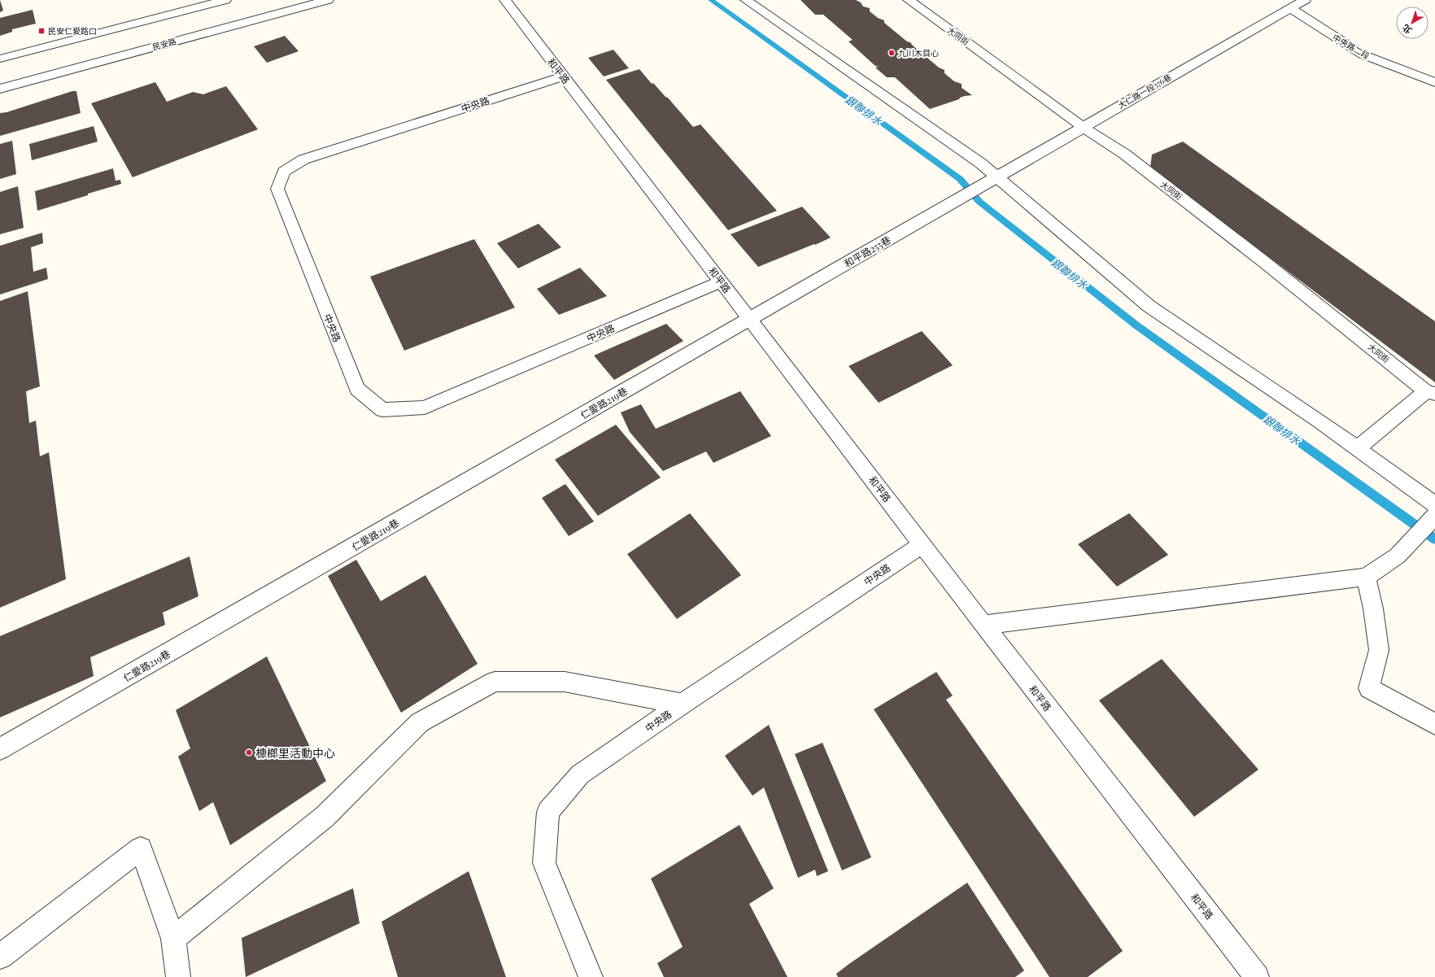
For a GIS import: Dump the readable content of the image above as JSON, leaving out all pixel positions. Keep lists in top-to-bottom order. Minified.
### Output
{"streets":{"street":["大同街","民安路","中央路二段","和平路","大仁路一段376巷","中央路","和平路255巷","仁愛路219巷"]},"crossings":[["大同街","大仁路一段376巷"],["中央路二段","大仁路一段376巷"],["和平路","中央路"],["和平路","和平路255巷"],["和平路","仁愛路219巷"],["大仁路一段376巷","和平路255巷"],["和平路255巷","仁愛路219巷"]],"water":["銀聯排水"],"places":{"transit":["民安仁愛路口"],"other":["九川木目心","槺榔里活動中心"]},"north":"bottom left"}
